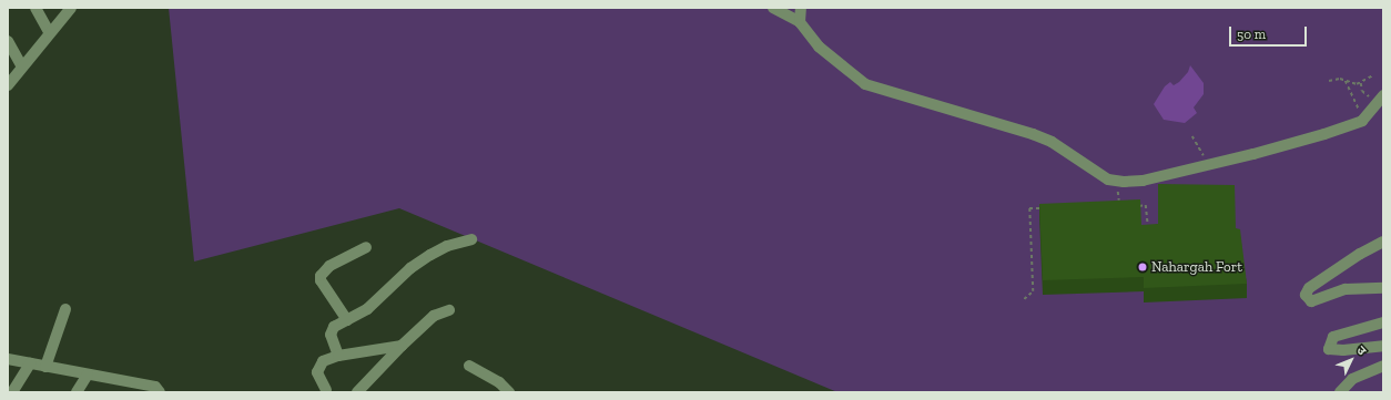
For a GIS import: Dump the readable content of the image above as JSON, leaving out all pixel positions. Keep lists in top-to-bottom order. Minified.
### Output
{"places":["Nahargah Fort"],"scale_bar":"50 m","north":"top right"}
